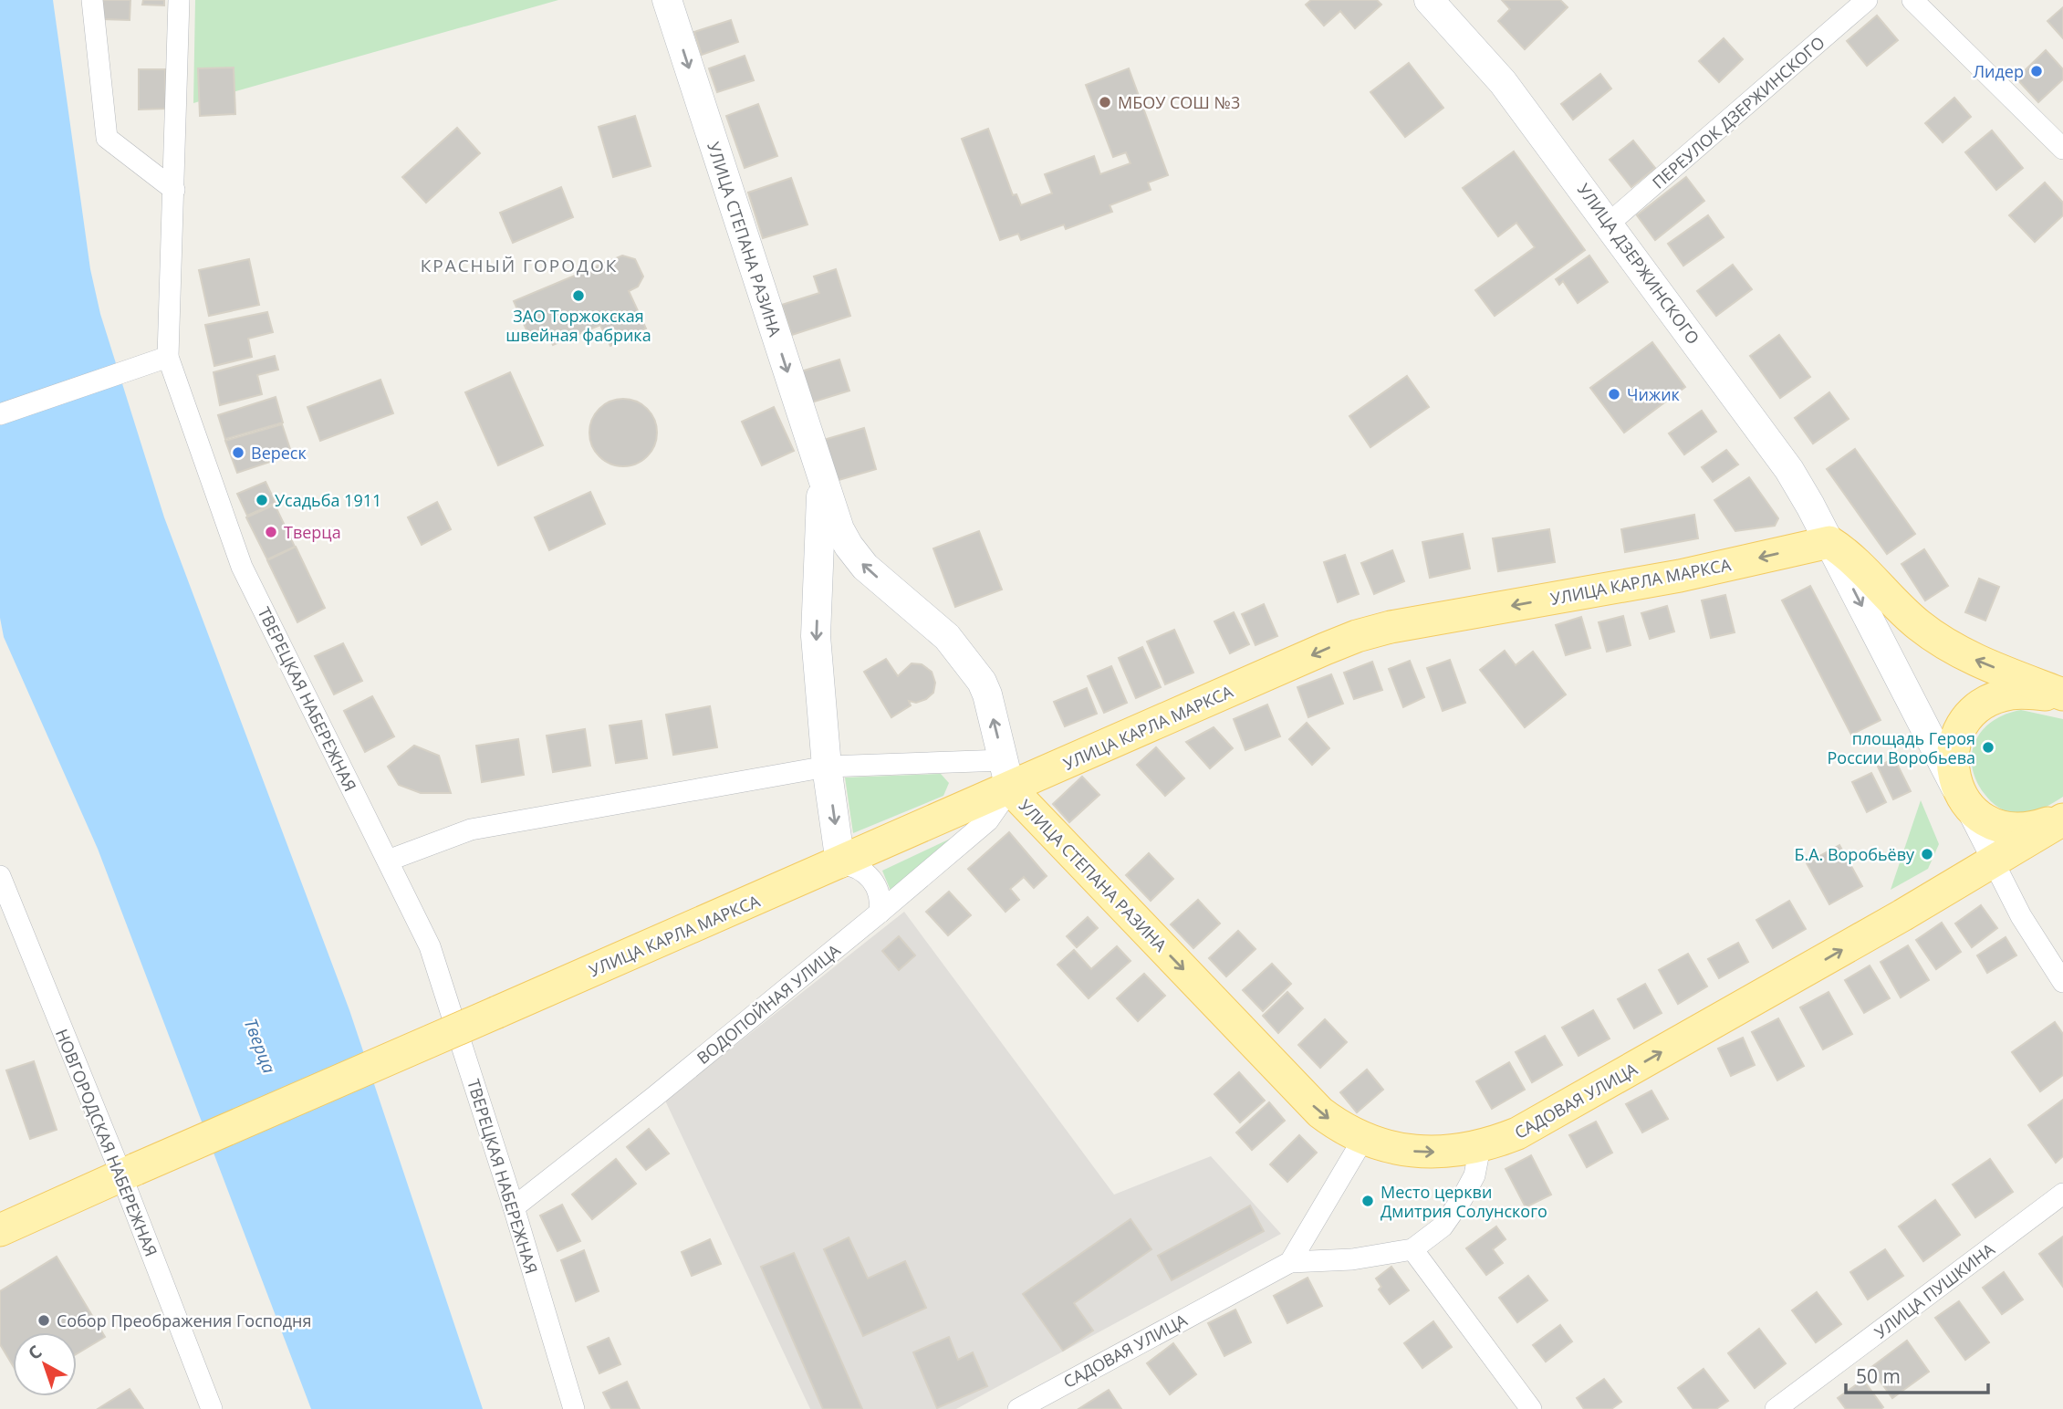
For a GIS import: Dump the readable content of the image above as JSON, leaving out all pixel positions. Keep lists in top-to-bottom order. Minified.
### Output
{"streets":{"main road":["УЛИЦА СТЕПАНА РАЗИНА","УЛИЦА КАРЛА МАРКСА","САДОВАЯ УЛИЦА"],"street":["ПЕРЕУЛОК ДЗЕРЖИНСКОГО","УЛИЦА ДЗЕРЖИНСКОГО","ТВЕРЕЦКАЯ НАБЕРЕЖНАЯ","ВОДОПОЙНАЯ УЛИЦА","НОВГОРОДСКАЯ НАБЕРЕЖНАЯ","УЛИЦА ПУШКИНА"]},"crossings":[["ПЕРЕУЛОК ДЗЕРЖИНСКОГО","УЛИЦА ДЗЕРЖИНСКОГО"],["УЛИЦА СТЕПАНА РАЗИНА","УЛИЦА КАРЛА МАРКСА"],["УЛИЦА СТЕПАНА РАЗИНА","ВОДОПОЙНАЯ УЛИЦА"],["УЛИЦА СТЕПАНА РАЗИНА","САДОВАЯ УЛИЦА"],["УЛИЦА ДЗЕРЖИНСКОГО","УЛИЦА КАРЛА МАРКСА"],["УЛИЦА КАРЛА МАРКСА","ТВЕРЕЦКАЯ НАБЕРЕЖНАЯ"],["УЛИЦА КАРЛА МАРКСА","ВОДОПОЙНАЯ УЛИЦА"],["УЛИЦА КАРЛА МАРКСА","НОВГОРОДСКАЯ НАБЕРЕЖНАЯ"],["ТВЕРЕЦКАЯ НАБЕРЕЖНАЯ","ВОДОПОЙНАЯ УЛИЦА"]],"one_way":["САДОВАЯ УЛИЦА"],"districts":["КРАСНЫЙ ГОРОДОК"],"water":["Тверца"],"places":["Лидер","МБОУ СОШ №3","ЗАО Торжокская швейная фабрика","Чижик","Вереск","Усадьба 1911","Тверца","площадь Героя России Воробьева","Б.А. Воробьёву","Место церкви Дмитрия Солунского","Собор Преображения Господня"],"scale_bar":"50 m","north":"top left"}
